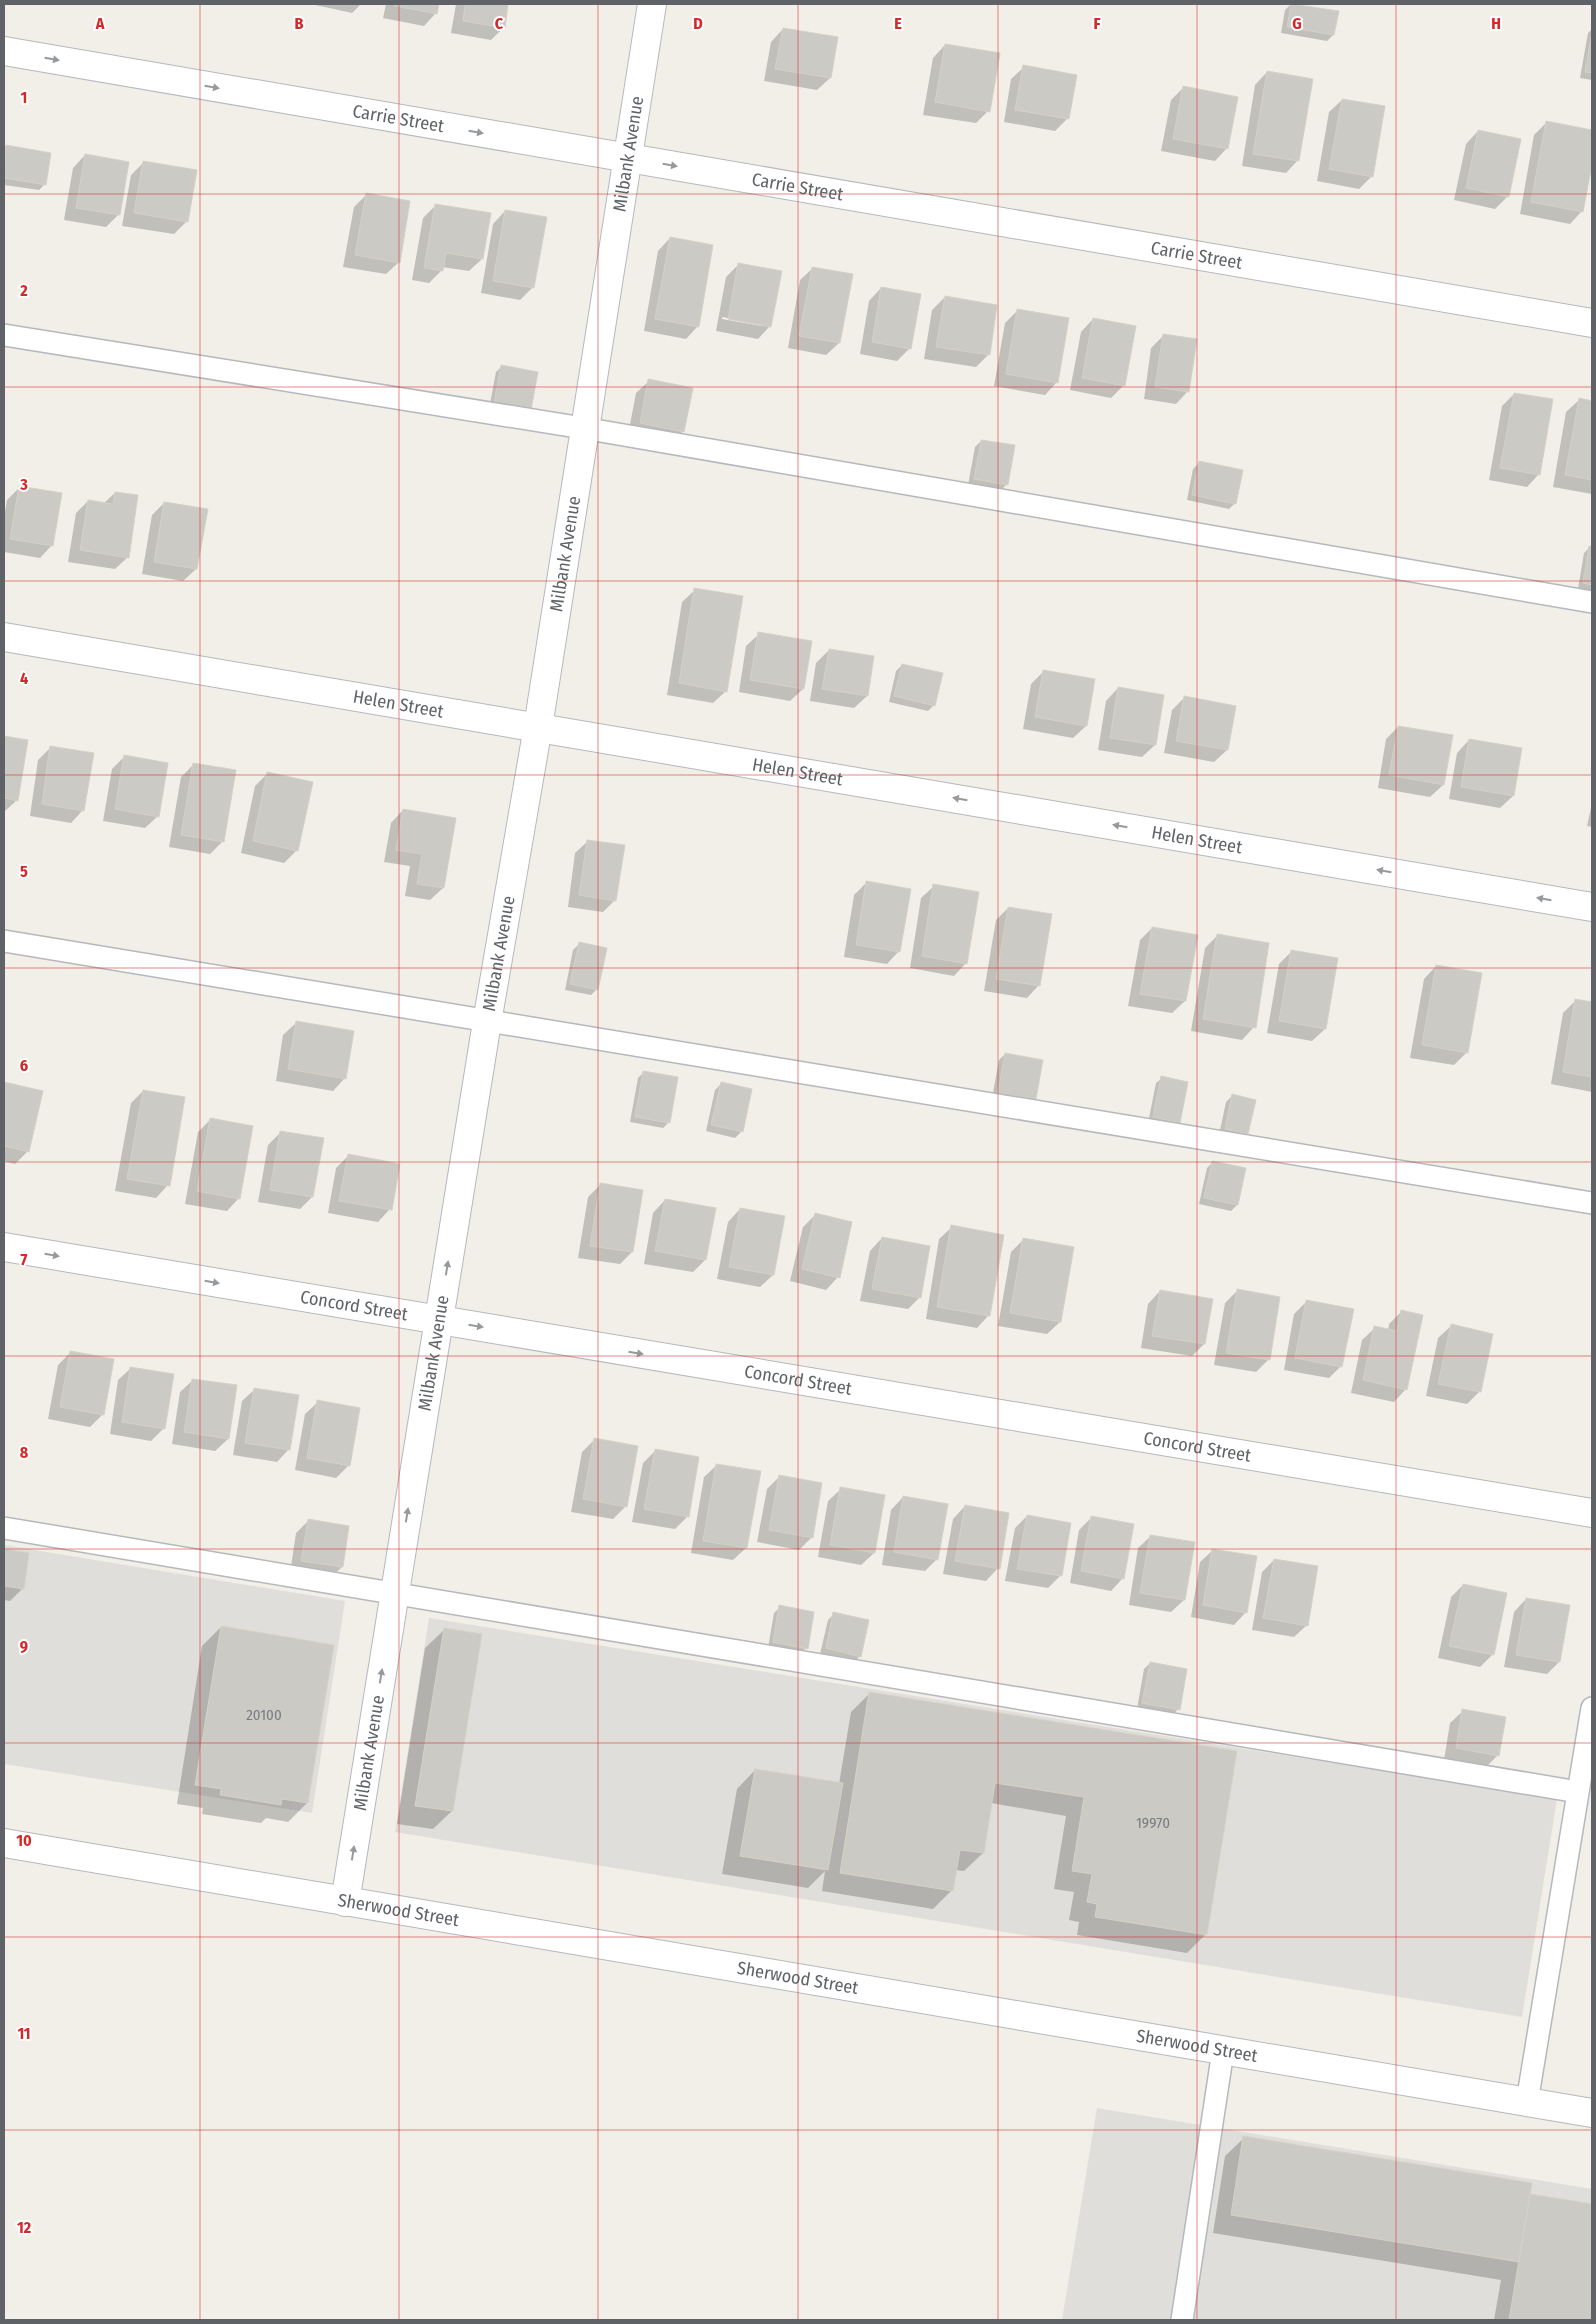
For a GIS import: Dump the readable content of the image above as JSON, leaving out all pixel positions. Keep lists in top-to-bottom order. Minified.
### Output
{"streets":{"street":["Carrie Street","Milbank Avenue","Helen Street","Concord Street","Sherwood Street"]},"crossings":[["Carrie Street","Milbank Avenue"],["Milbank Avenue","Helen Street"],["Milbank Avenue","Concord Street"],["Milbank Avenue","Sherwood Street"]],"one_way":["Carrie Street","Milbank Avenue","Helen Street","Concord Street"],"house_numbers":["20100","19970"],"grid":{"columns":["A","B","C","D","E","F","G","H"],"rows":["1","2","3","4","5","6","7","8","9","10","11","12"]}}
